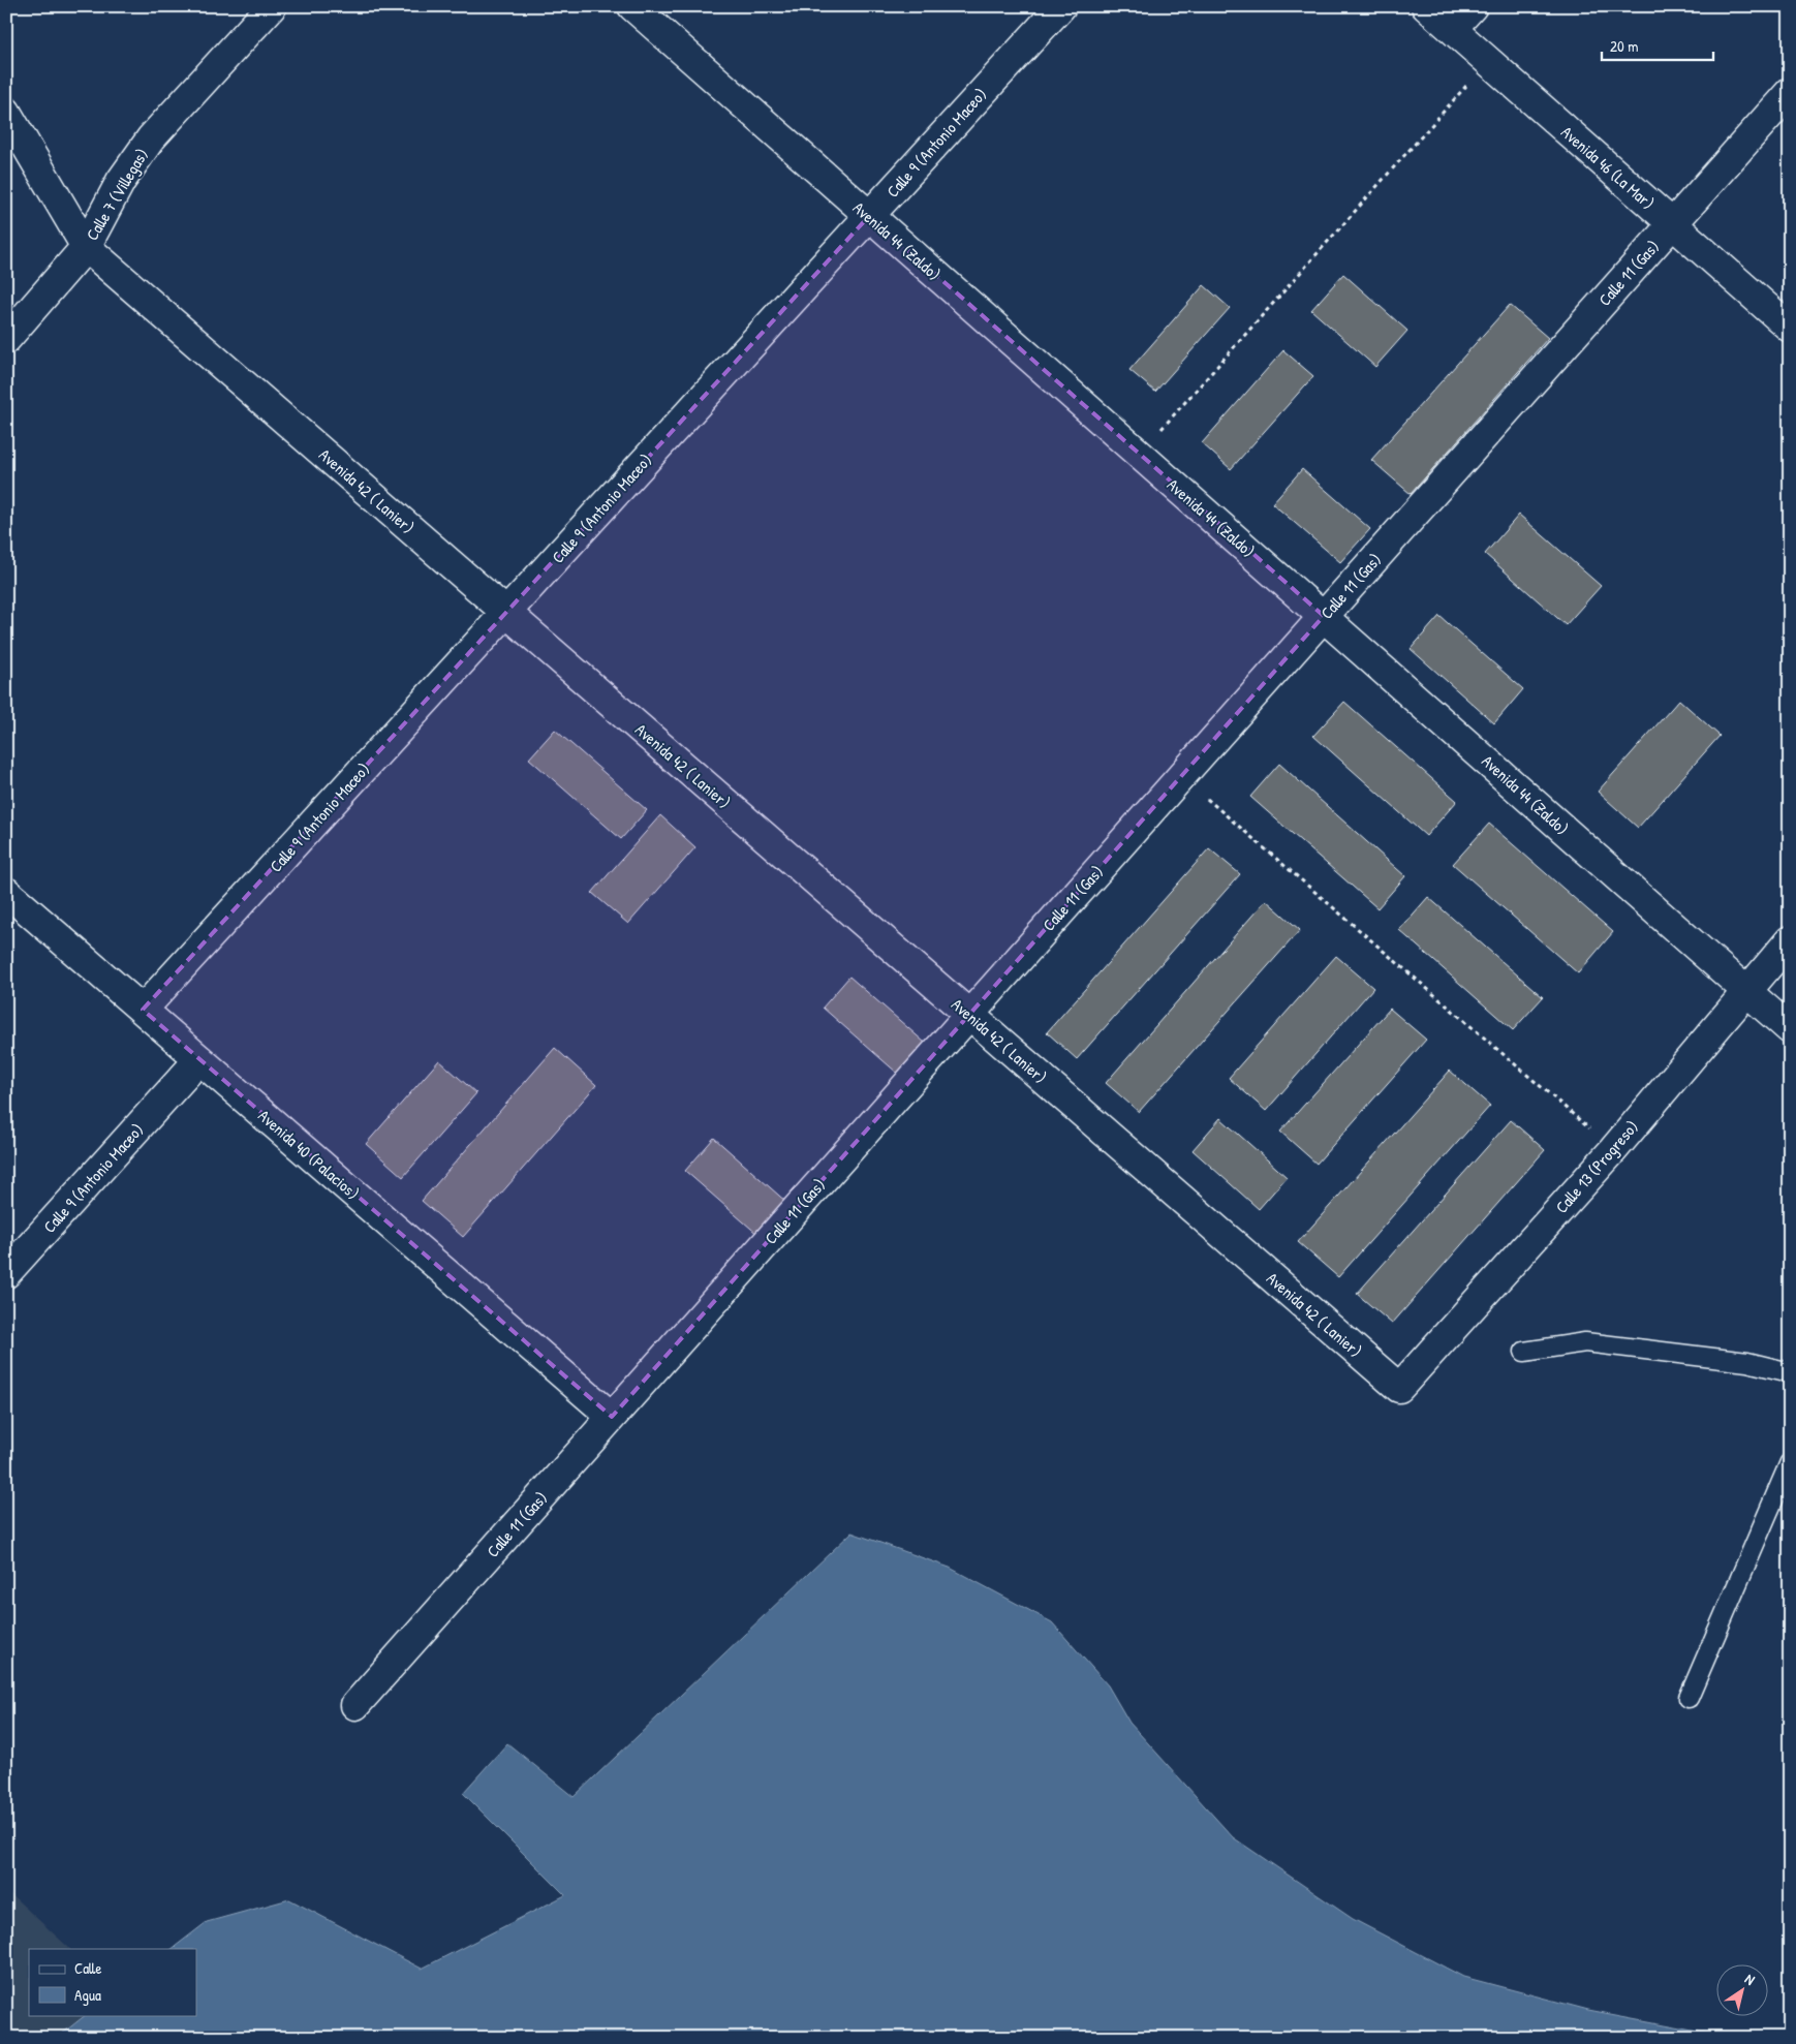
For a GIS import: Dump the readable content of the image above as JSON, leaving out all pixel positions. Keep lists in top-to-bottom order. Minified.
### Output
{"streets":{"street":["Calle 9 (Antonio Maceo)","Avenida 46 (La Mar)","Calle 7 (Villegas)","Avenida 44 (Zaldo)","Calle 11 (Gas)","Avenida 42 ( Lanier)","Avenida 40 (Palacios)","Calle 13 (Progreso)"]},"crossings":[["Calle 9 (Antonio Maceo)","Avenida 44 (Zaldo)"],["Calle 9 (Antonio Maceo)","Avenida 42 ( Lanier)"],["Calle 9 (Antonio Maceo)","Avenida 40 (Palacios)"],["Avenida 46 (La Mar)","Calle 11 (Gas)"],["Calle 7 (Villegas)","Avenida 42 ( Lanier)"],["Avenida 44 (Zaldo)","Calle 11 (Gas)"],["Avenida 44 (Zaldo)","Calle 13 (Progreso)"],["Calle 11 (Gas)","Avenida 42 ( Lanier)"],["Calle 11 (Gas)","Avenida 40 (Palacios)"],["Avenida 42 ( Lanier)","Calle 13 (Progreso)"]],"legend":["Calle","Agua"],"scale_bar":"20 m","north":"top right"}
